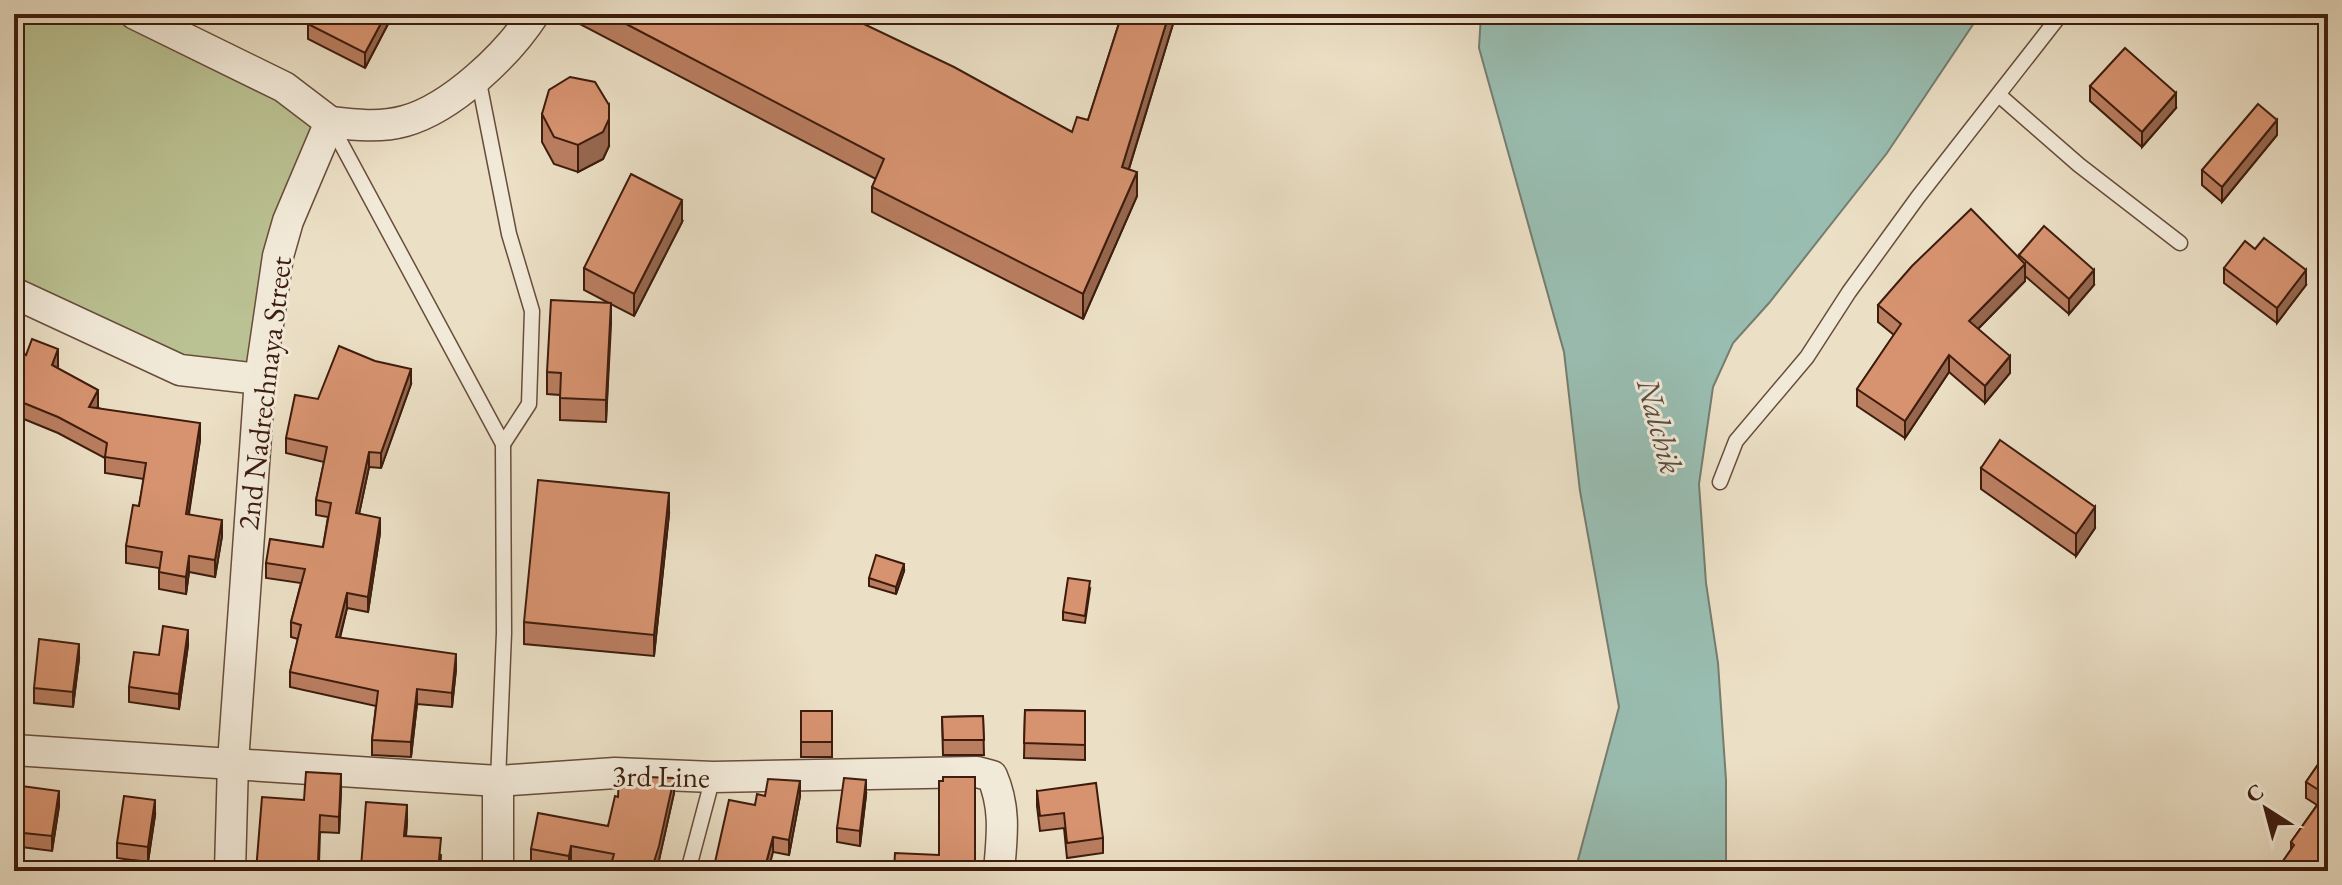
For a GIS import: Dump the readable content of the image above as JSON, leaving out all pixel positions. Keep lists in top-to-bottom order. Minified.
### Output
{"streets":{"street":["2nd Nadrechnaya Street","3rd Line"]},"crossings":[["2nd Nadrechnaya Street","3rd Line"]],"water":["Nalchik"],"north":"top left"}
